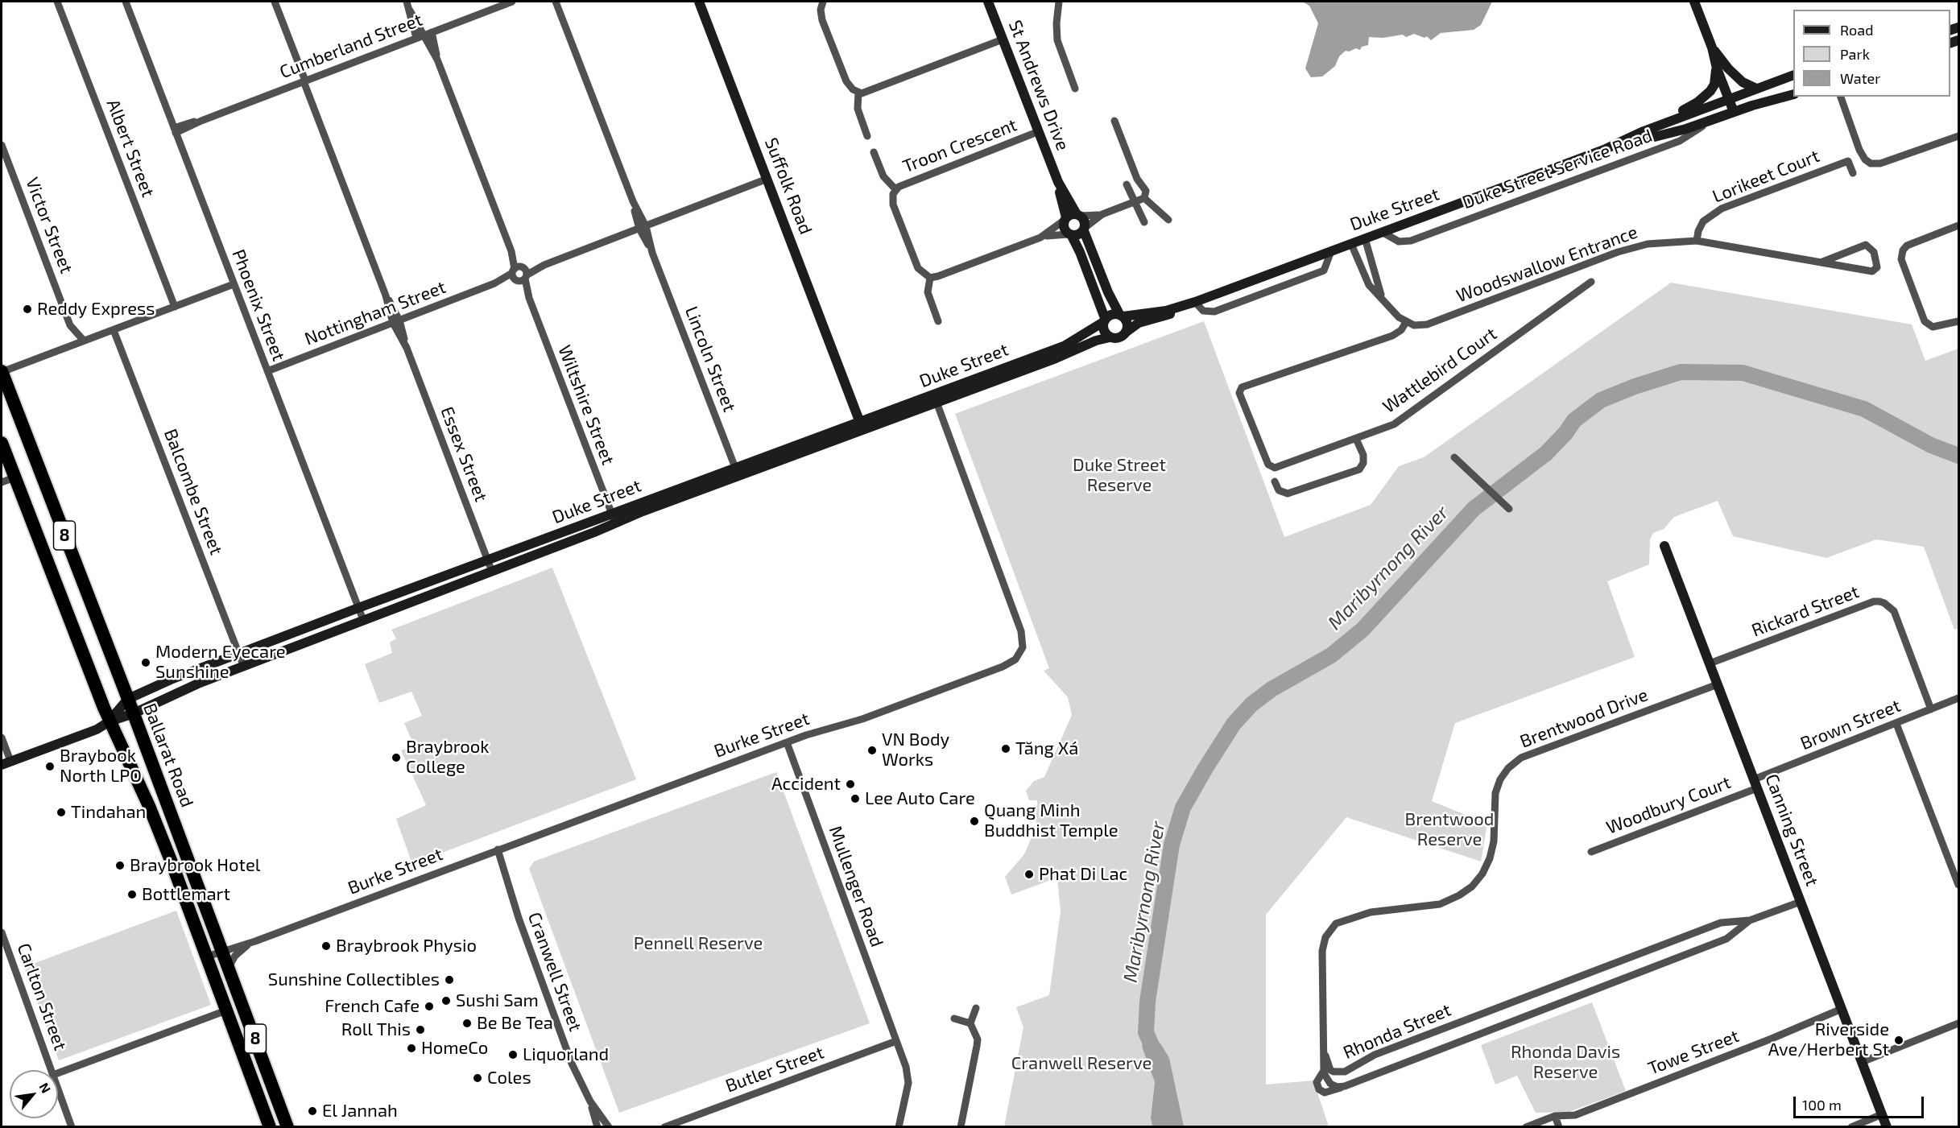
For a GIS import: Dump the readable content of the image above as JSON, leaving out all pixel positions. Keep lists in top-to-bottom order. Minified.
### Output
{"streets":{"highway":["8","Ballarat Road"],"street":["Cumberland Street","St Andrews Drive","Troon Crescent","Albert Street","Duke Street Service Road","Lorikeet Court","Suffolk Road","Duke Street","Victor Street","Woodswallow Entrance","Phoenix Street","Nottingham Street","Lincoln Street","Wattlebird Court","Wiltshire Street","Essex Street","Balcombe Street","Rickard Street","Brentwood Drive","Brown Street","Burke Street","Woodbury Court","Canning Street","Mullenger Road","Cranwell Street","Carlton Street","Rhonda Street","Towe Street","Butler Street"]},"crossings":[["Cumberland Street","Phoenix Street"],["Cumberland Street","Wiltshire Street"],["Cumberland Street","Essex Street"],["St Andrews Drive","Troon Crescent"],["Duke Street Service Road","Duke Street"],["Lorikeet Court","Woodswallow Entrance"],["Suffolk Road","Duke Street"],["Suffolk Road","Nottingham Street"],["Duke Street","Phoenix Street"],["Duke Street","Lincoln Street"],["Duke Street","Wiltshire Street"],["Duke Street","Essex Street"],["Duke Street","Balcombe Street"],["Duke Street","Burke Street"],["Duke Street","Ballarat Road"],["Woodswallow Entrance","Wattlebird Court"],["Phoenix Street","Nottingham Street"],["Nottingham Street","Lincoln Street"],["Nottingham Street","Wiltshire Street"],["Nottingham Street","Essex Street"],["Rickard Street","Brown Street"],["Rickard Street","Canning Street"],["Brentwood Drive","Canning Street"],["Brentwood Drive","Rhonda Street"],["Brown Street","Woodbury Court"],["Brown Street","Canning Street"],["Burke Street","Ballarat Road"],["Burke Street","Mullenger Road"],["Burke Street","Cranwell Street"],["Woodbury Court","Canning Street"],["Canning Street","Rhonda Street"],["Canning Street","Towe Street"],["Mullenger Road","Butler Street"]],"water":["Maribyrnong River"],"parks":["Duke Street Reserve","Brentwood Reserve","Pennell Reserve","Rhonda Davis Reserve","Cranwell Reserve"],"places":["Reddy Express","Modern Eyecare Sunshine","Tăng Xá","VN Body Works","Braybrook College","Braybook North LPO","Accident","Lee Auto Care","Tindahan","Quang Minh Buddhist Temple","Braybrook Hotel","Phat Di Lac","Bottlemart","Braybrook Physio","Sunshine Collectibles","Sushi Sam","French Cafe","Be Be Tea","Roll This","Riverside Ave/Herbert St","HomeCo","Liquorland","Coles","El Jannah"],"legend":["Road","Park","Water"],"scale_bar":"100 m","north":"top right"}
